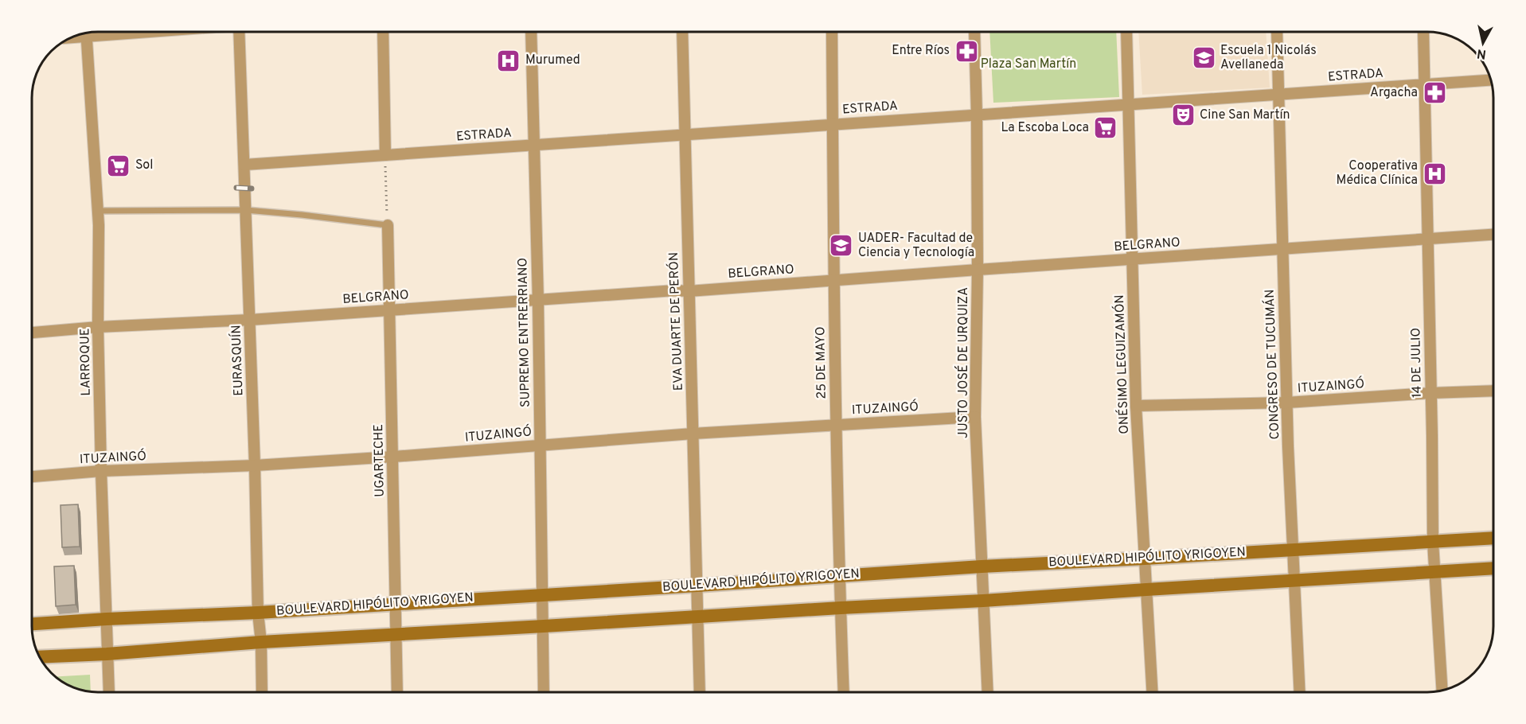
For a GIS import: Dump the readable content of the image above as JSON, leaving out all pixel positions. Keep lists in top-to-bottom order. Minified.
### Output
{"streets":{"main road":["BOULEVARD HIPÓLITO YRIGOYEN"],"street":["ESTRADA","BELGRANO","EVA DUARTE DE PERÓN","SUPREMO ENTRERRIANO","EURASQUÍN","LARROQUE","25 DE MAYO","JUSTO JOSÉ DE URQUIZA","14 DE JULIO","ONÉSIMO LEGUIZAMÓN","CONGRESO DE TUCUMÁN","ITUZAINGÓ","UGARTECHE"]},"crossings":[["ESTRADA","EVA DUARTE DE PERÓN"],["ESTRADA","SUPREMO ENTRERRIANO"],["ESTRADA","EURASQUÍN"],["ESTRADA","25 DE MAYO"],["ESTRADA","JUSTO JOSÉ DE URQUIZA"],["ESTRADA","14 DE JULIO"],["ESTRADA","ONÉSIMO LEGUIZAMÓN"],["ESTRADA","CONGRESO DE TUCUMÁN"],["BELGRANO","EVA DUARTE DE PERÓN"],["BELGRANO","SUPREMO ENTRERRIANO"],["BELGRANO","EURASQUÍN"],["BELGRANO","LARROQUE"],["BELGRANO","25 DE MAYO"],["BELGRANO","JUSTO JOSÉ DE URQUIZA"],["BELGRANO","14 DE JULIO"],["BELGRANO","ONÉSIMO LEGUIZAMÓN"],["BELGRANO","CONGRESO DE TUCUMÁN"],["BELGRANO","UGARTECHE"],["EVA DUARTE DE PERÓN","ITUZAINGÓ"],["EVA DUARTE DE PERÓN","BOULEVARD HIPÓLITO YRIGOYEN"],["SUPREMO ENTRERRIANO","ITUZAINGÓ"],["SUPREMO ENTRERRIANO","BOULEVARD HIPÓLITO YRIGOYEN"],["EURASQUÍN","ITUZAINGÓ"],["EURASQUÍN","BOULEVARD HIPÓLITO YRIGOYEN"],["LARROQUE","ITUZAINGÓ"],["LARROQUE","BOULEVARD HIPÓLITO YRIGOYEN"],["25 DE MAYO","ITUZAINGÓ"],["25 DE MAYO","BOULEVARD HIPÓLITO YRIGOYEN"],["JUSTO JOSÉ DE URQUIZA","ITUZAINGÓ"],["JUSTO JOSÉ DE URQUIZA","BOULEVARD HIPÓLITO YRIGOYEN"],["14 DE JULIO","ITUZAINGÓ"],["14 DE JULIO","BOULEVARD HIPÓLITO YRIGOYEN"],["ONÉSIMO LEGUIZAMÓN","ITUZAINGÓ"],["ONÉSIMO LEGUIZAMÓN","BOULEVARD HIPÓLITO YRIGOYEN"],["CONGRESO DE TUCUMÁN","ITUZAINGÓ"],["CONGRESO DE TUCUMÁN","BOULEVARD HIPÓLITO YRIGOYEN"],["ITUZAINGÓ","UGARTECHE"],["UGARTECHE","BOULEVARD HIPÓLITO YRIGOYEN"]],"parks":["Plaza San Martín"],"places":{"pharmacy":["Entre Ríos","Argacha"],"school or university":["Escuela 1 Nicolás Avellaneda","UADER- Facultad de Ciencia y Tecnología"],"hospital":["Murumed","Cooperativa Médica Clínica"],"theatre":["Cine San Martín"],"supermarket":["La Escoba Loca","Sol"]},"north":"bottom"}
